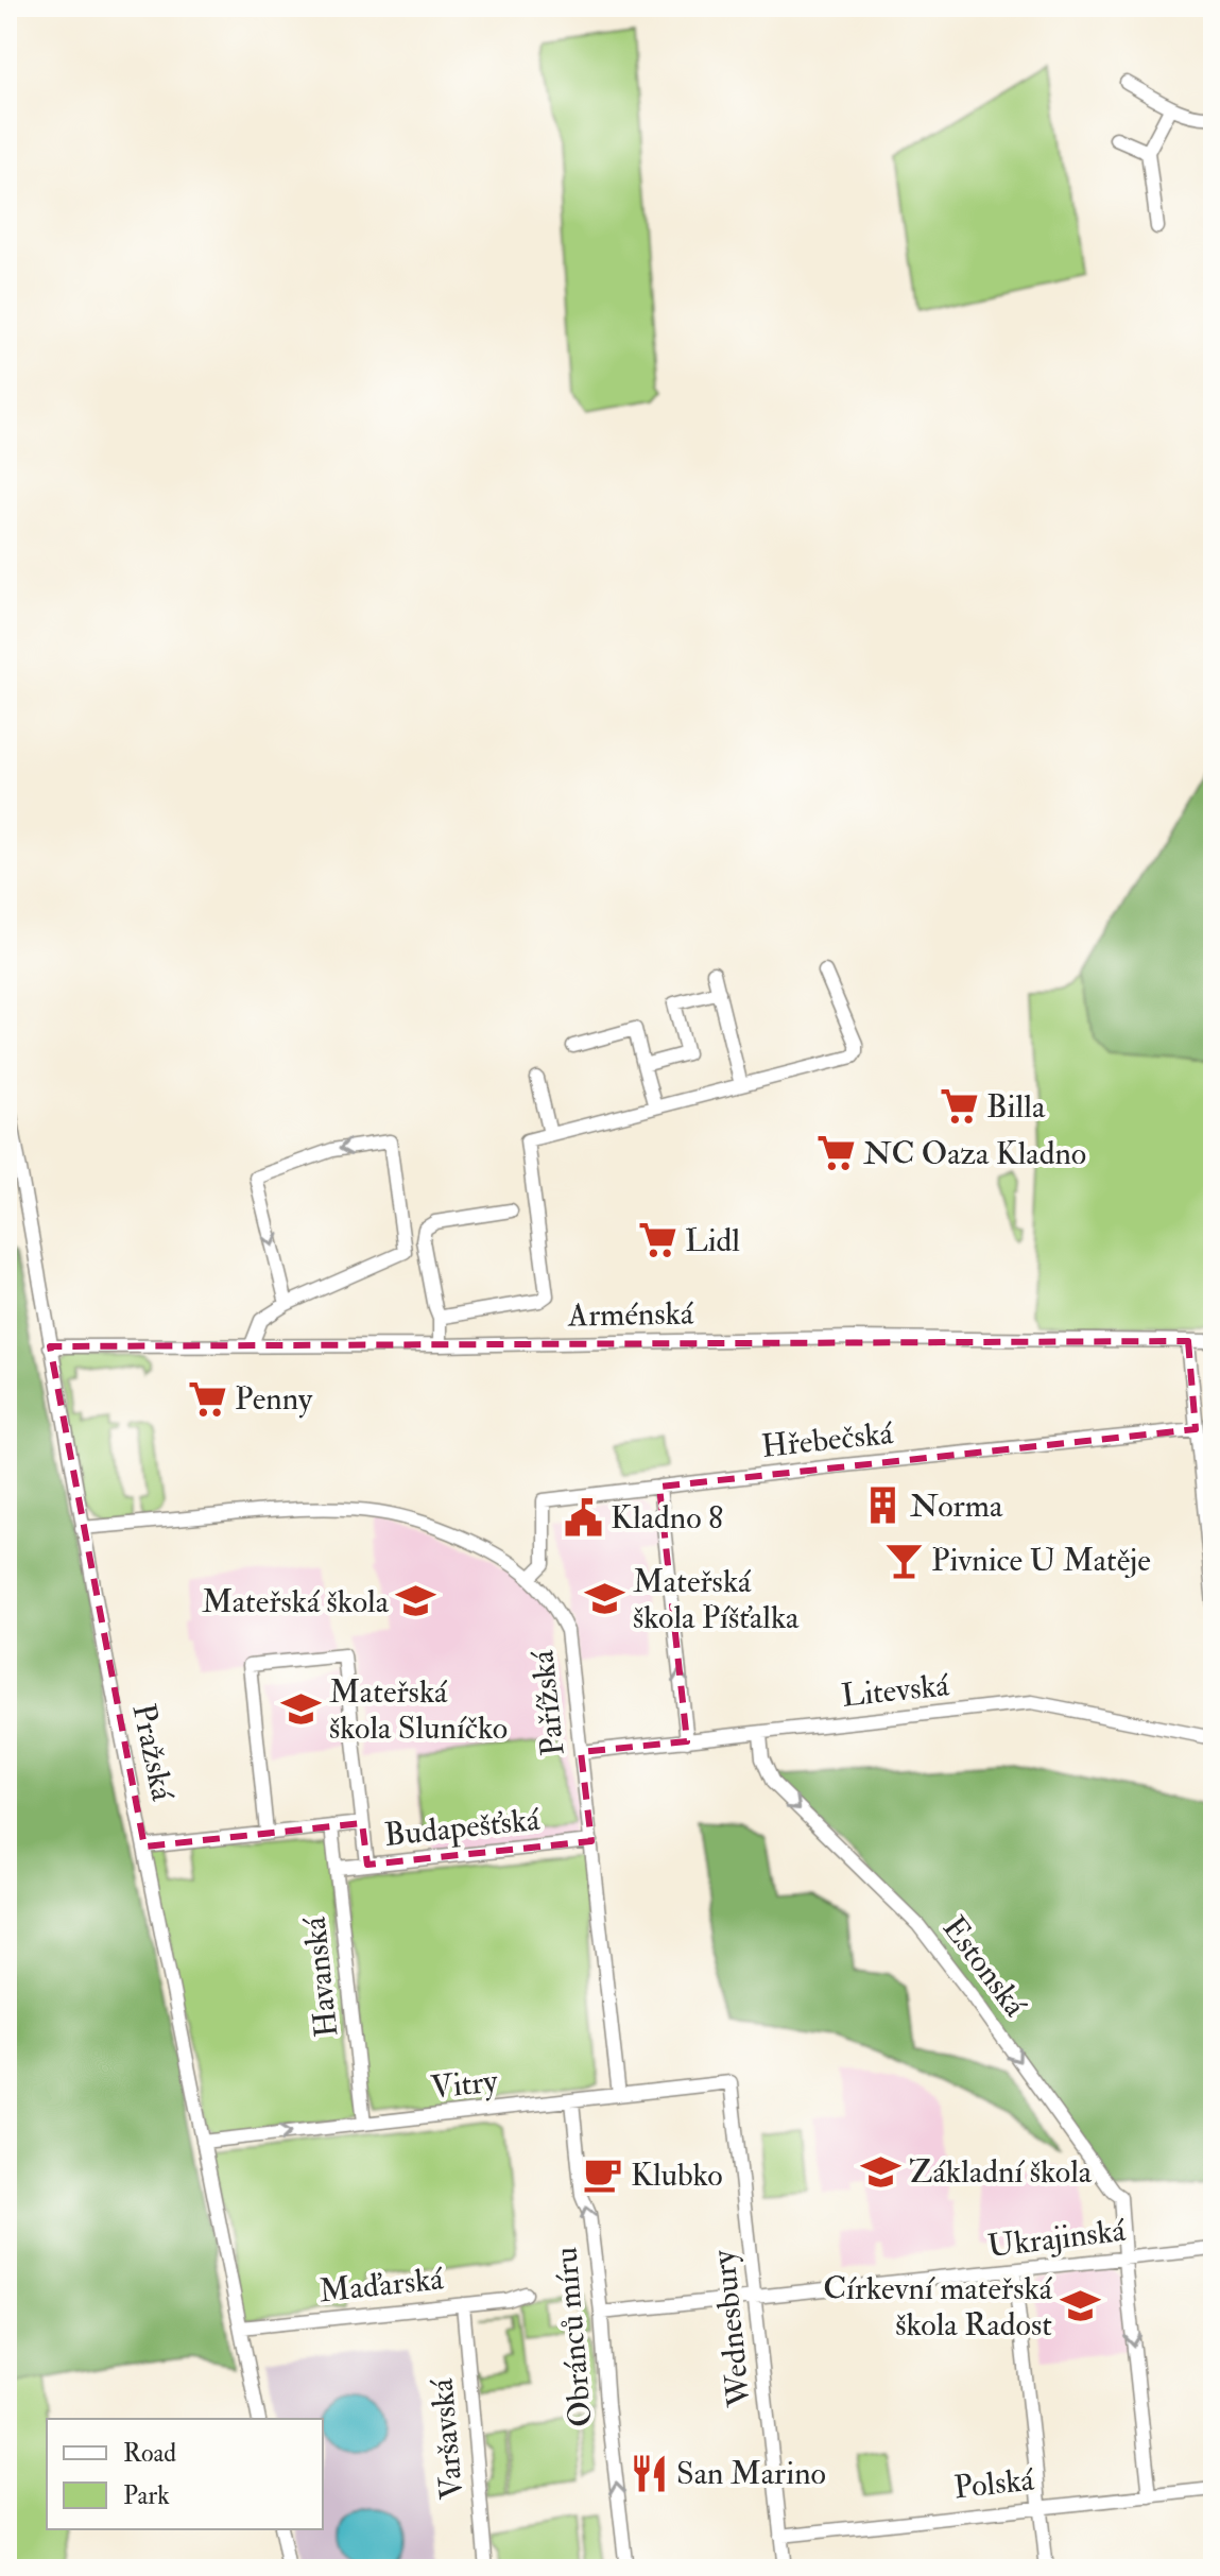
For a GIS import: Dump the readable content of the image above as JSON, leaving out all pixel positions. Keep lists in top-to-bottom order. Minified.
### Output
{"streets":{"street":["Arménská","Hřebečská","Litevská","Pařížská","Pražská","Budapešťská","Estonská","Havanská","Vitry","Ukrajinská","Maďarská","Wednesbury","Obránců míru","Varšavská","Polská"]},"crossings":[["Arménská","Pražská"],["Hřebečská","Pařížská"],["Litevská","Pařížská"],["Litevská","Estonská"],["Pařížská","Pražská"],["Pařížská","Budapešťská"],["Pařížská","Vitry"],["Pražská","Vitry"],["Pražská","Maďarská"],["Budapešťská","Havanská"],["Estonská","Ukrajinská"],["Havanská","Vitry"],["Vitry","Wednesbury"],["Vitry","Obránců míru"],["Ukrajinská","Wednesbury"],["Ukrajinská","Obránců míru"],["Maďarská","Varšavská"],["Wednesbury","Polská"]],"one_way":["Estonská","Obránců míru"],"places":{"supermarket":["Billa","NC Oaza Kladno","Lidl","Penny"],"building":["Norma"],"public building":["Kladno 8"],"bar":["Pivnice U Matěje"],"school or university":["Mateřská škola Píšťalka","Mateřská škola","Mateřská škola Sluníčko","Základní škola","Církevní mateřská škola Radost"],"cafe":["Klubko"],"restaurant":["San Marino"]},"legend":["Road","Park"]}
